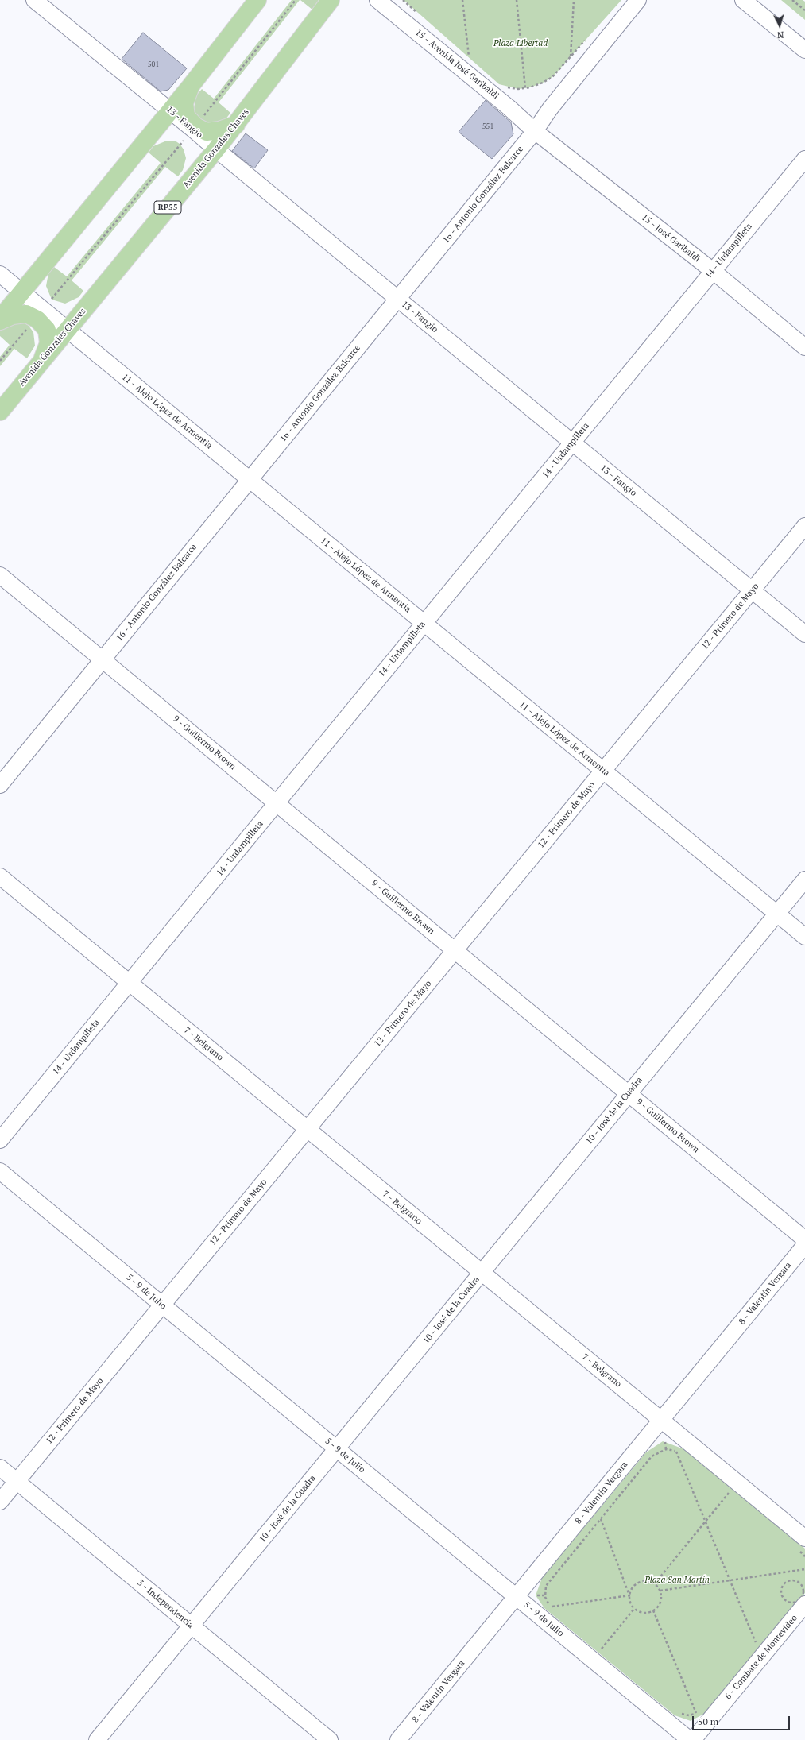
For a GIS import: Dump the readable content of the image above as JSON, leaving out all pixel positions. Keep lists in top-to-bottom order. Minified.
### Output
{"streets":{"main road":["Avenida Gonzales Chaves","RP55"],"street":["15 - Avenida José Garibaldi","13 - Fangio","16 - Antonio González Balcarce","15 - José Garibaldi","14 - Urdampilleta","11 - Alejo López de Armentia","12 - Primero de Mayo","9 - Guillermo Brown","7 - Belgrano","10 - José de la Cuadra","5 - 9 de Julio","8 - Valentín Vergara","3 - Independencia","6 - Combate de Montevideo"]},"crossings":[["15 - Avenida José Garibaldi","16 - Antonio González Balcarce"],["15 - Avenida José Garibaldi","15 - José Garibaldi"],["13 - Fangio","Avenida Gonzales Chaves"],["13 - Fangio","16 - Antonio González Balcarce"],["13 - Fangio","14 - Urdampilleta"],["13 - Fangio","12 - Primero de Mayo"],["Avenida Gonzales Chaves","11 - Alejo López de Armentia"],["16 - Antonio González Balcarce","15 - José Garibaldi"],["16 - Antonio González Balcarce","11 - Alejo López de Armentia"],["16 - Antonio González Balcarce","9 - Guillermo Brown"],["15 - José Garibaldi","14 - Urdampilleta"],["14 - Urdampilleta","11 - Alejo López de Armentia"],["14 - Urdampilleta","9 - Guillermo Brown"],["14 - Urdampilleta","7 - Belgrano"],["11 - Alejo López de Armentia","12 - Primero de Mayo"],["11 - Alejo López de Armentia","10 - José de la Cuadra"],["12 - Primero de Mayo","9 - Guillermo Brown"],["12 - Primero de Mayo","7 - Belgrano"],["12 - Primero de Mayo","5 - 9 de Julio"],["12 - Primero de Mayo","3 - Independencia"],["9 - Guillermo Brown","10 - José de la Cuadra"],["7 - Belgrano","10 - José de la Cuadra"],["7 - Belgrano","8 - Valentín Vergara"],["10 - José de la Cuadra","5 - 9 de Julio"],["10 - José de la Cuadra","3 - Independencia"],["5 - 9 de Julio","8 - Valentín Vergara"]],"parks":["Plaza Libertad","Plaza San Martín"],"house_numbers":["501","551"],"scale_bar":"50 m","north":"bottom"}
